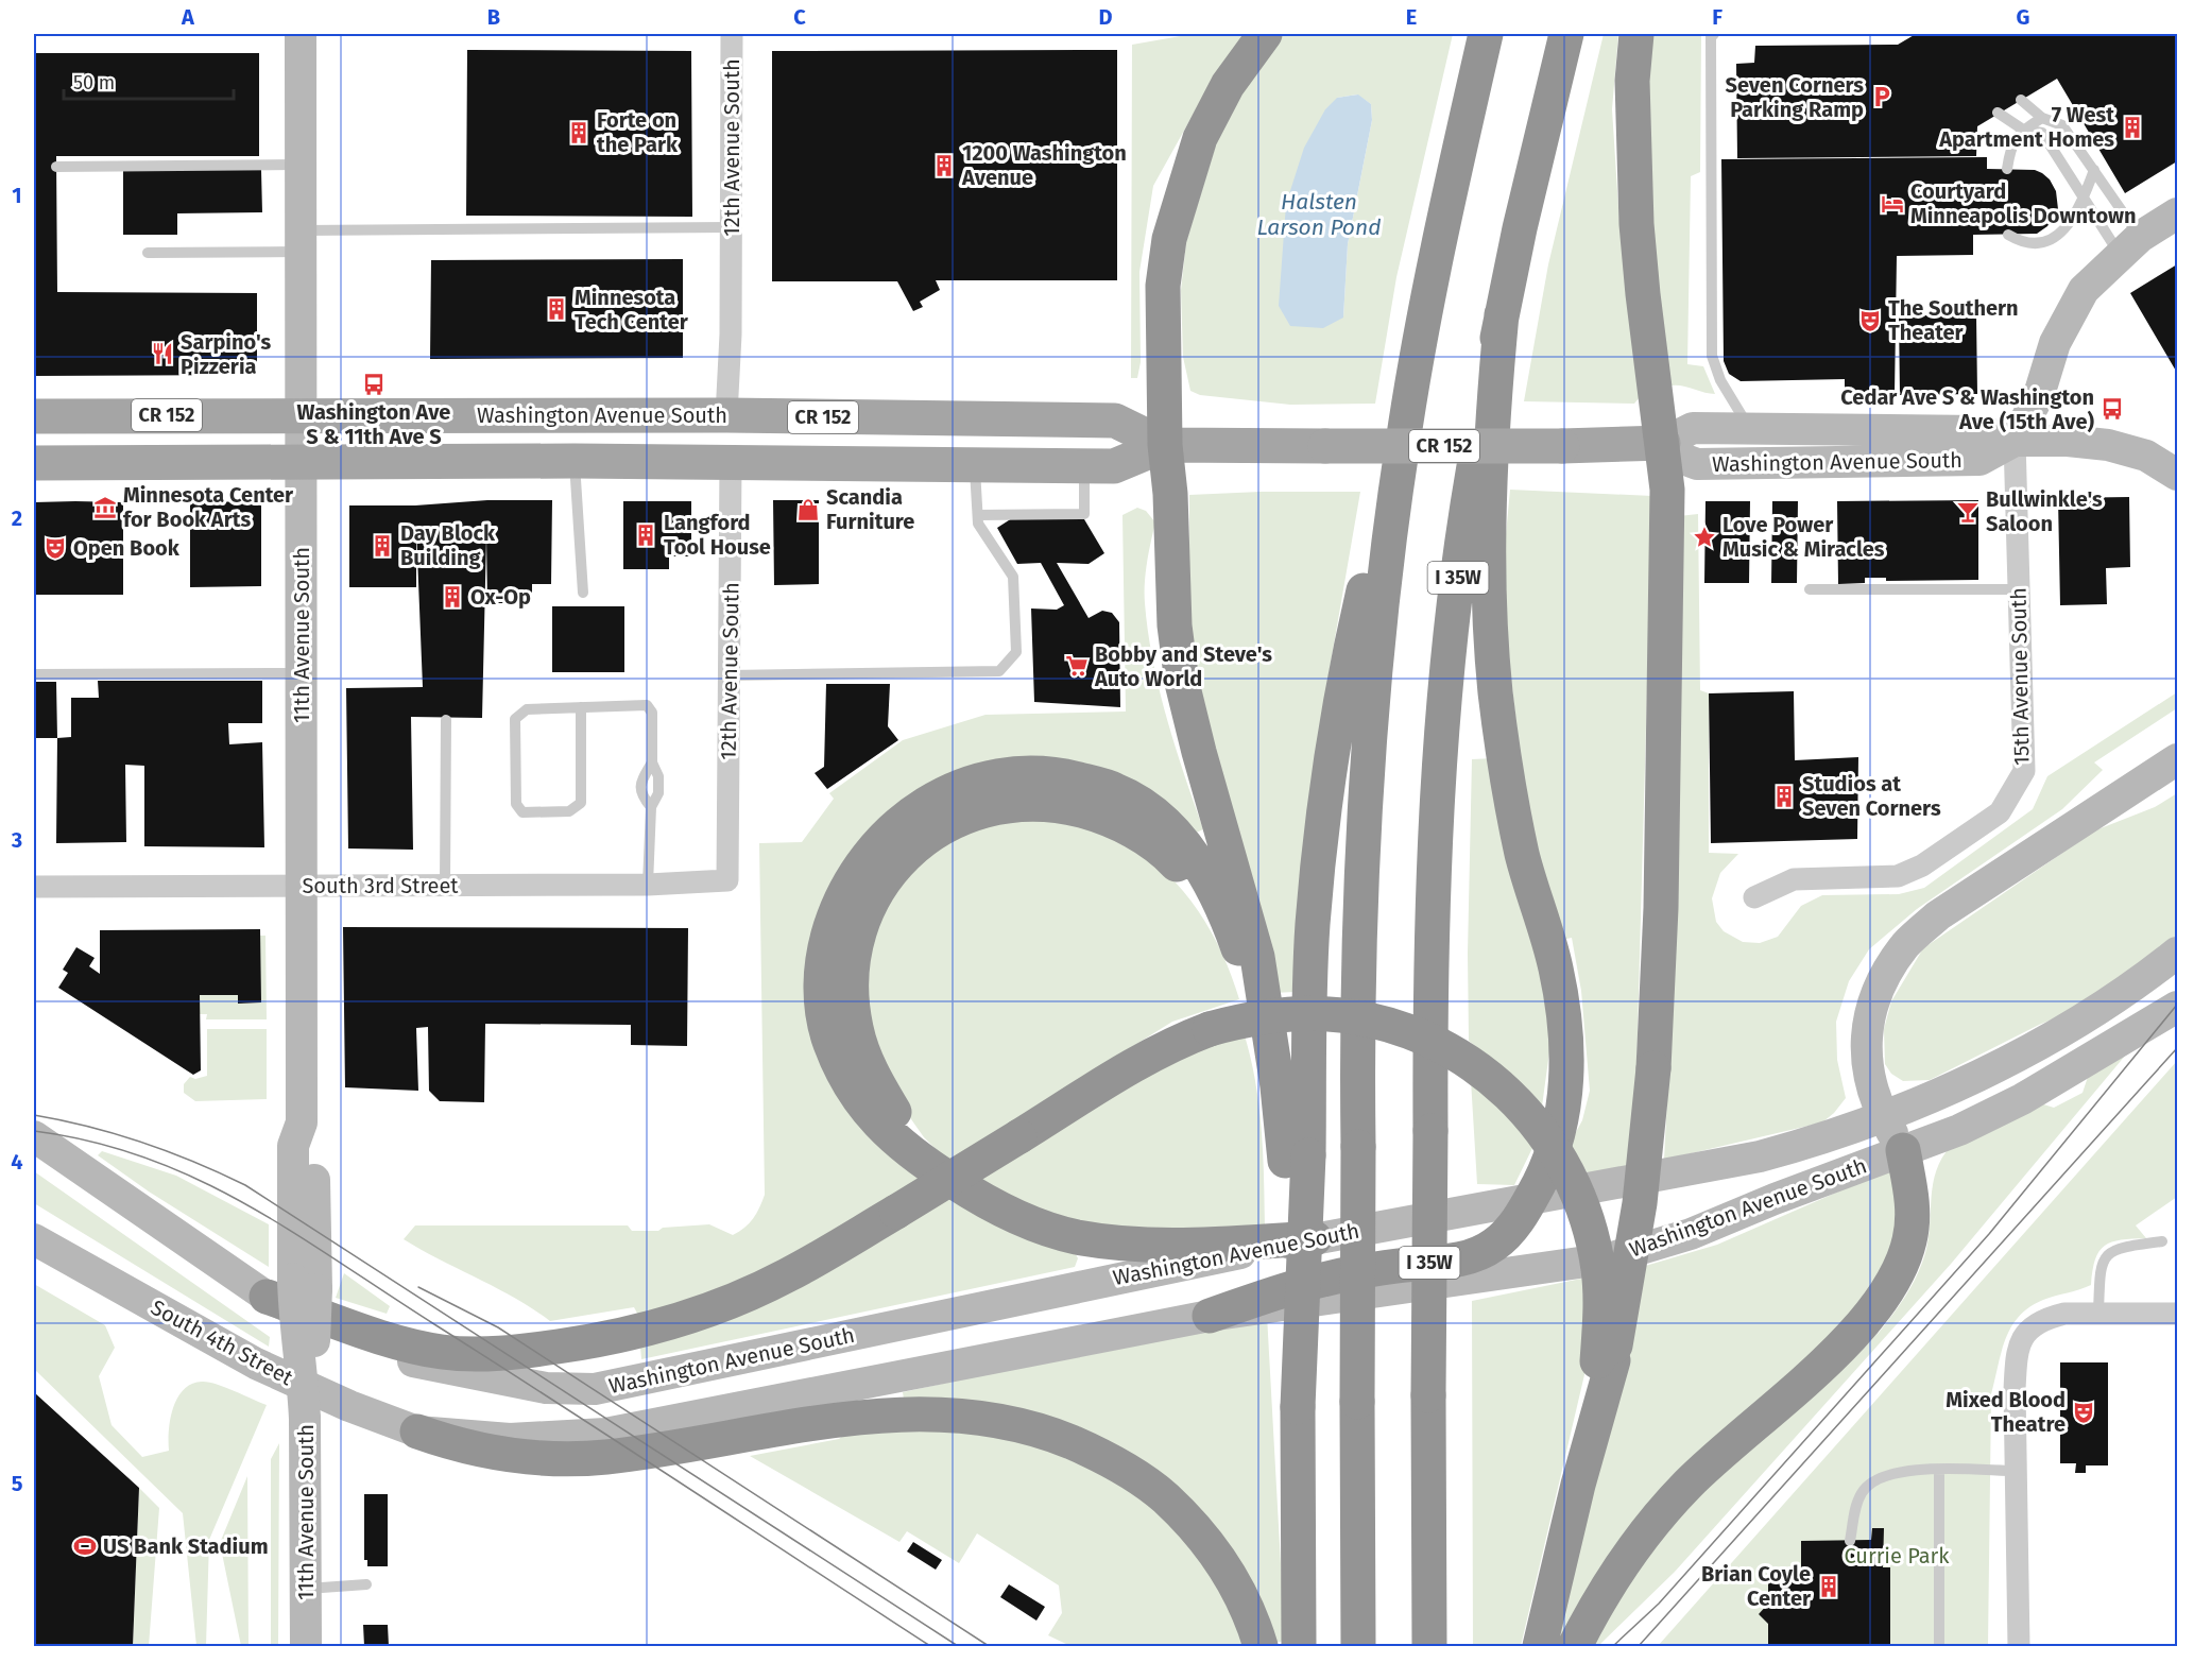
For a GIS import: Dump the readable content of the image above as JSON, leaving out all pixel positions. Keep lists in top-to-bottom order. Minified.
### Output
{"streets":{"highway":["I 35W"],"main road":["CR 152","Washington Avenue South","11th Avenue South","South 4th Street"],"street":["12th Avenue South","15th Avenue South","South 3rd Street"]},"crossings":[["12th Avenue South","Washington Avenue South"],["12th Avenue South","South 3rd Street"],["CR 152","Washington Avenue South"],["CR 152","15th Avenue South"],["Washington Avenue South","11th Avenue South"],["Washington Avenue South","15th Avenue South"],["Washington Avenue South","South 4th Street"],["11th Avenue South","South 3rd Street"]],"water":["Halsten Larson Pond"],"parks":["Currie Park"],"places":{"parking":["Seven Corners Parking Ramp"],"building":["7 West Apartment Homes","Forte on the Park","1200 Washington Avenue","Minnesota Tech Center","Langford Tool House","Day Block Building","Ox-Op","Studios at Seven Corners","Brian Coyle Center"],"hotel":["Courtyard Minneapolis Downtown"],"theatre":["The Southern Theater","Open Book","Mixed Blood Theatre"],"restaurant":["Sarpino's Pizzeria"],"bus stop":["Washington Ave S & 11th Ave S","Cedar Ave S & Washington Ave (15th Ave)"],"museum":["Minnesota Center for Book Arts"],"shop":["Scandia Furniture"],"bar":["Bullwinkle's Saloon"],"place":["Love Power Music & Miracles"],"supermarket":["Bobby and Steve's Auto World"],"sports":["US Bank Stadium"]},"scale_bar":"50 m","grid":{"columns":["A","B","C","D","E","F","G"],"rows":["1","2","3","4","5"]}}
